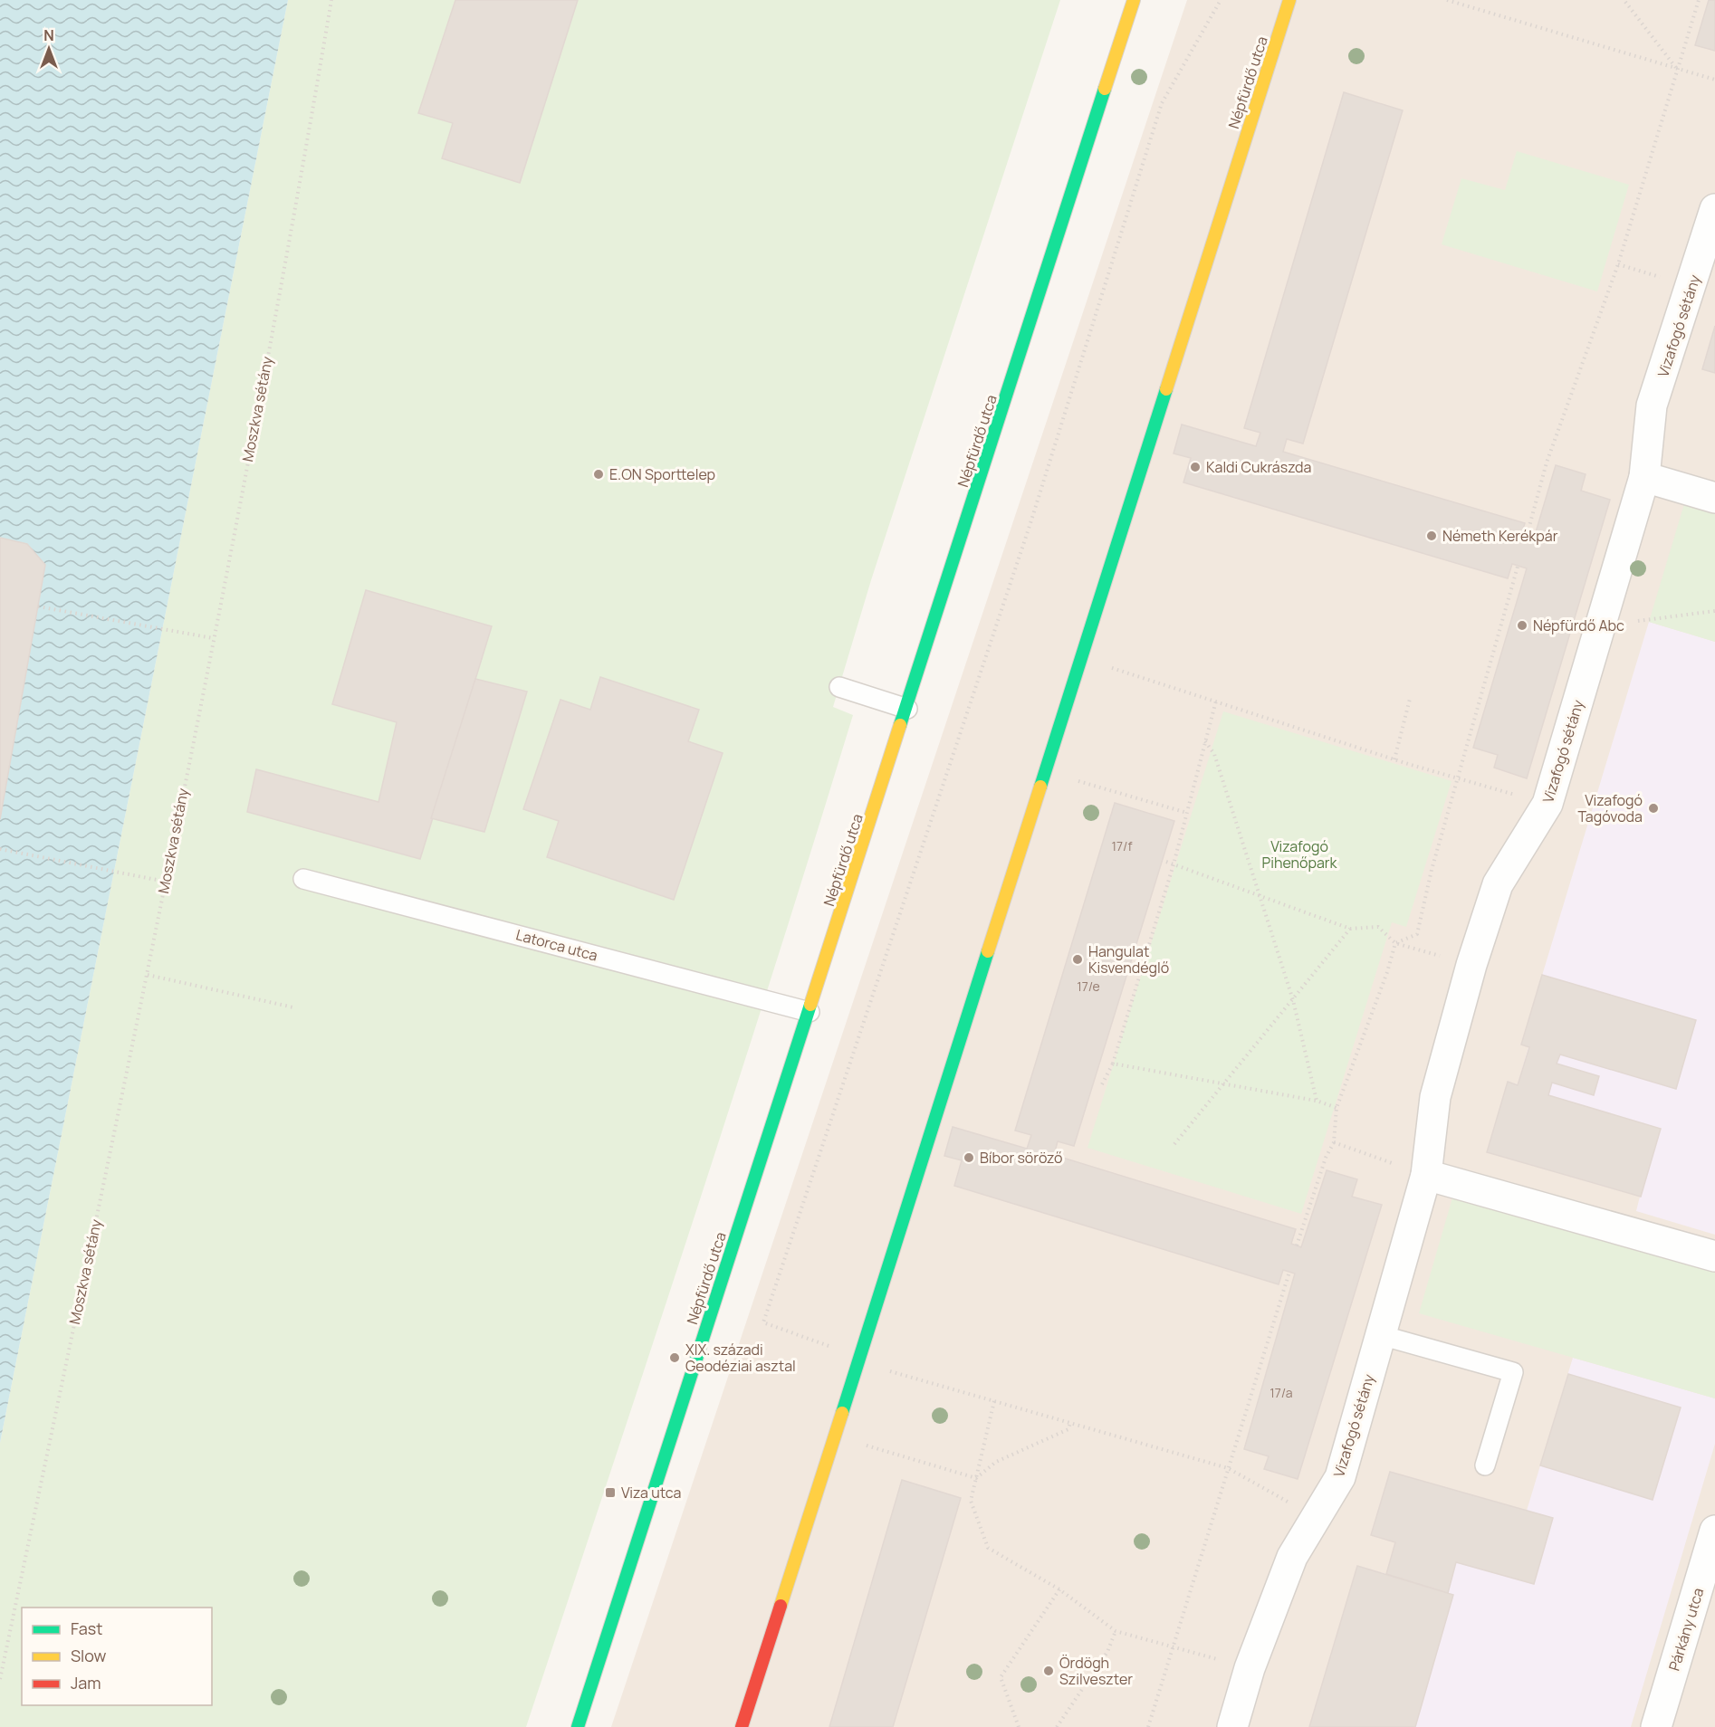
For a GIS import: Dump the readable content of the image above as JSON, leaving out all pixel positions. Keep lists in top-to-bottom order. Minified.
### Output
{"streets":{"street":["Népfürdő utca","Vizafogó sétány","Párkány utca"],"lane":["Latorca utca"],"path":["Moszkva sétány"]},"crossings":[["Népfürdő utca","Latorca utca"]],"parks":["Vizafogó Pihenőpark"],"places":{"other":["Kaldi Cukrászda","E.ON Sporttelep","Németh Kerékpár","Népfürdő Abc","Vizafogó Tagóvoda","Hangulat Kisvendéglő","Bíbor söröző","XIX. századi Geodéziai asztal","Ördögh Szilveszter"],"transit":["Viza utca"]},"house_numbers":["17/f","17/e","17/a"],"legend":["Fast","Slow","Jam"],"north":"top"}
